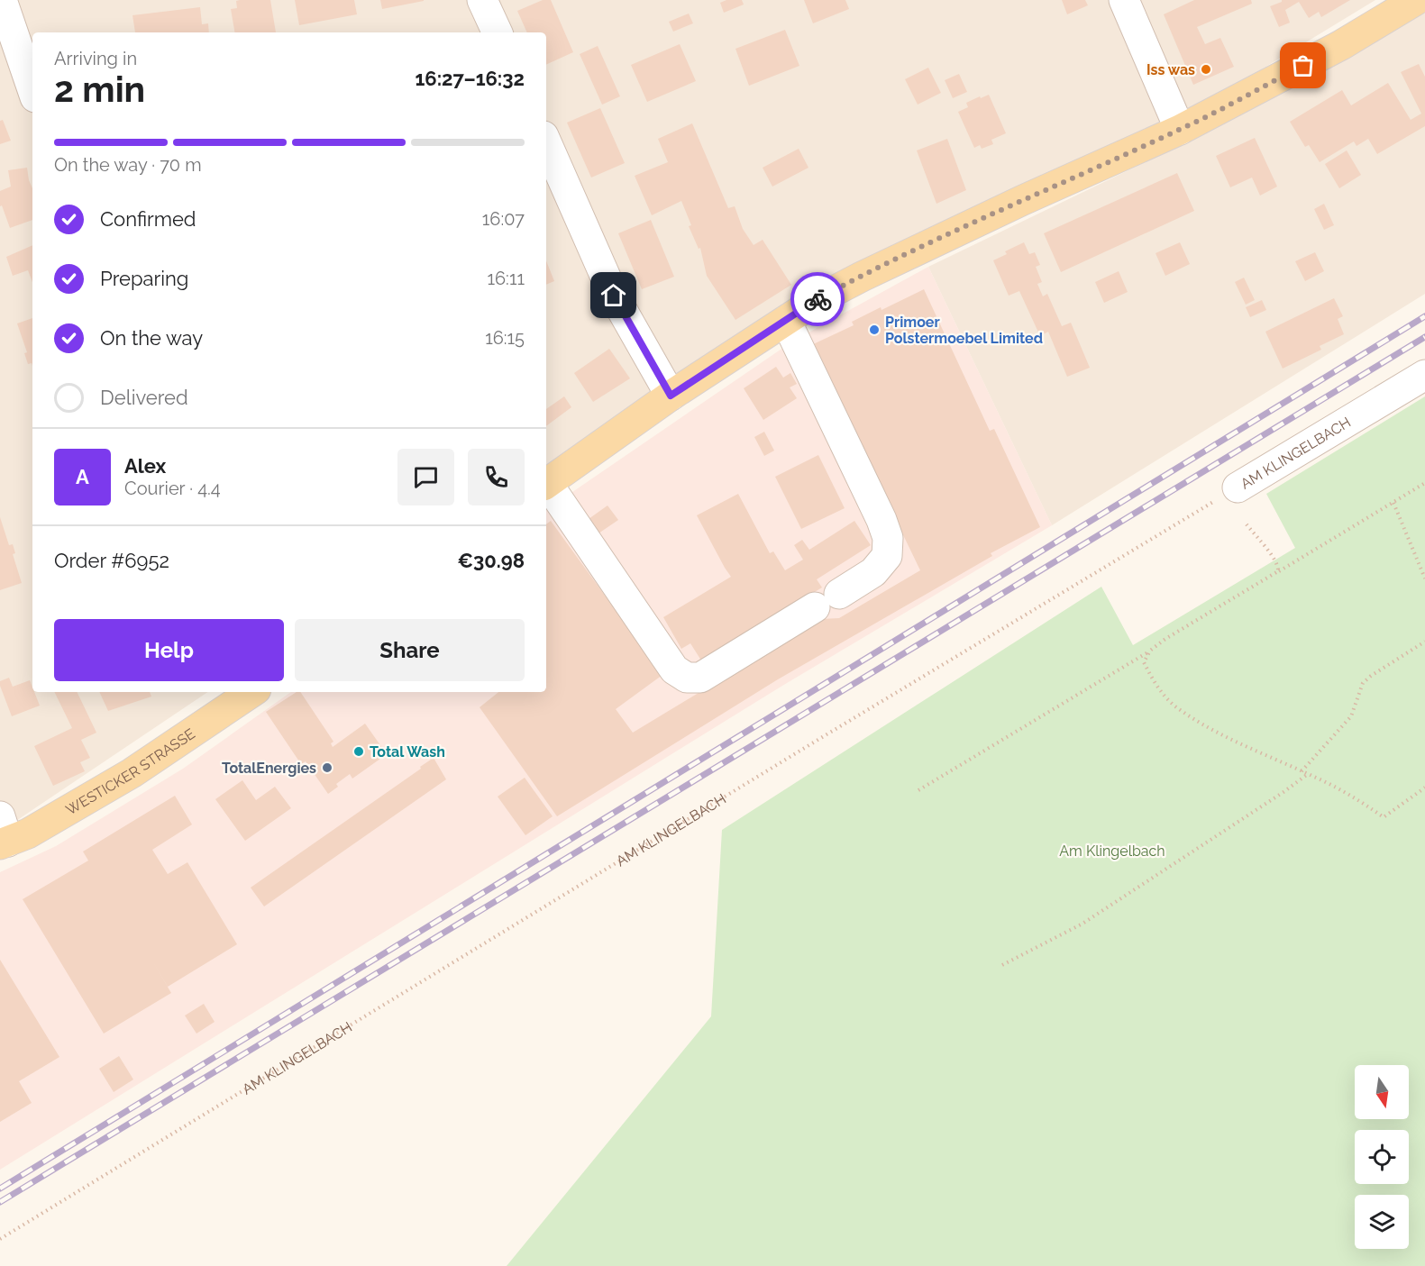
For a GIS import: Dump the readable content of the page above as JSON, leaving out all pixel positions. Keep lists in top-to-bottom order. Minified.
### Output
{"streets":{"main road":["WESTICKER STRASSE"],"street":["AM KLINGELBACH"]},"parks":["Am Klingelbach"],"places":["Iss was","Primoer Polstermoebel Limited","Total Wash","TotalEnergies"],"north":"bottom","page":{"heading":["2 min","Arriving in","16:27–16:32"],"panel":["Alex","Courier · 4.4","Order #6952","€30.98"],"bar":"On the way · 70 m","list":[["Confirmed","16:07"],["Preparing","16:11"],["On the way","16:15"],"Delivered"],"round":"A","buttons":["Help","Share"]}}
